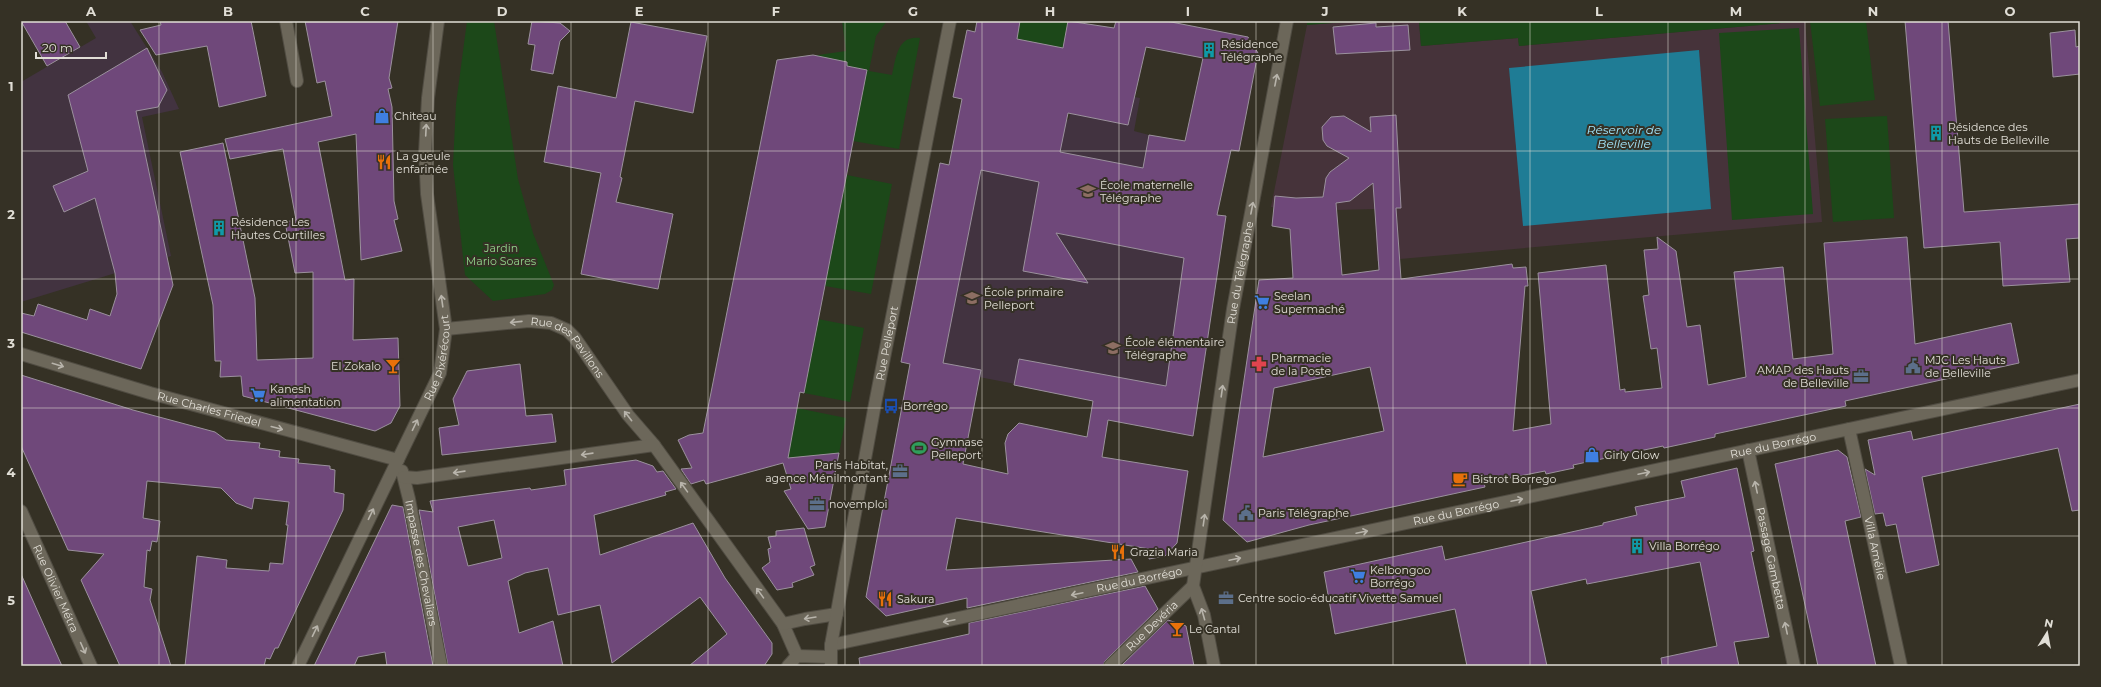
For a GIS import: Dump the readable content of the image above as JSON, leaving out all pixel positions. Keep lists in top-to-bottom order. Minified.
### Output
{"streets":{"street":["Rue du Télégraphe","Rue Pelleport","Rue des Pavillons","Rue Pixérécourt","Rue Charles Friedel","Rue du Borrégo","Villa Amélie","Passage Gambetta","Impasse des Chevaliers","Rue Olivier Métra","Rue Devéria"]},"crossings":[["Rue du Télégraphe","Rue du Borrégo"],["Rue du Télégraphe","Rue Devéria"],["Rue Pelleport","Rue du Borrégo"],["Rue des Pavillons","Rue Pixérécourt"],["Rue des Pavillons","Rue du Borrégo"],["Rue Pixérécourt","Rue Charles Friedel"],["Rue Pixérécourt","Impasse des Chevaliers"],["Rue Charles Friedel","Impasse des Chevaliers"],["Rue du Borrégo","Villa Amélie"],["Rue du Borrégo","Passage Gambetta"]],"one_way":["Rue du Télégraphe","Rue des Pavillons","Rue Pixérécourt","Rue Charles Friedel","Passage Gambetta","Rue Olivier Métra"],"water":["Réservoir de Belleville"],"parks":["Jardin Mario Soares"],"places":{"building":["Résidence Télégraphe","Résidence des Hauts de Belleville","Résidence Les Hautes Courtilles","Villa Borrégo"],"shop":["Chiteau","Girly Glow"],"restaurant":["La gueule enfarinée","Grazia Maria","Sakura"],"school or university":["École maternelle Télégraphe","École primaire Pelleport","École élémentaire Télégraphe"],"supermarket":["Seelan Supermaché","Kanesh alimentation","Kelbongoo Borrégo"],"pharmacy":["Pharmacie de la Poste"],"bar":["El Zokalo","Le Cantal"],"public building":["MJC Les Hauts de Belleville","Paris Télégraphe"],"office":["AMAP des Hauts de Belleville","Paris Habitat, agence Ménilmontant","novemploi","Centre socio-éducatif Vivette Samuel"],"bus stop":["Borrégo"],"sports":["Gymnase Pelleport"],"cafe":["Bistrot Borrego"]},"scale_bar":"20 m","north":"top","grid":{"columns":["A","B","C","D","E","F","G","H","I","J","K","L","M","N","O"],"rows":["1","2","3","4","5"]}}
